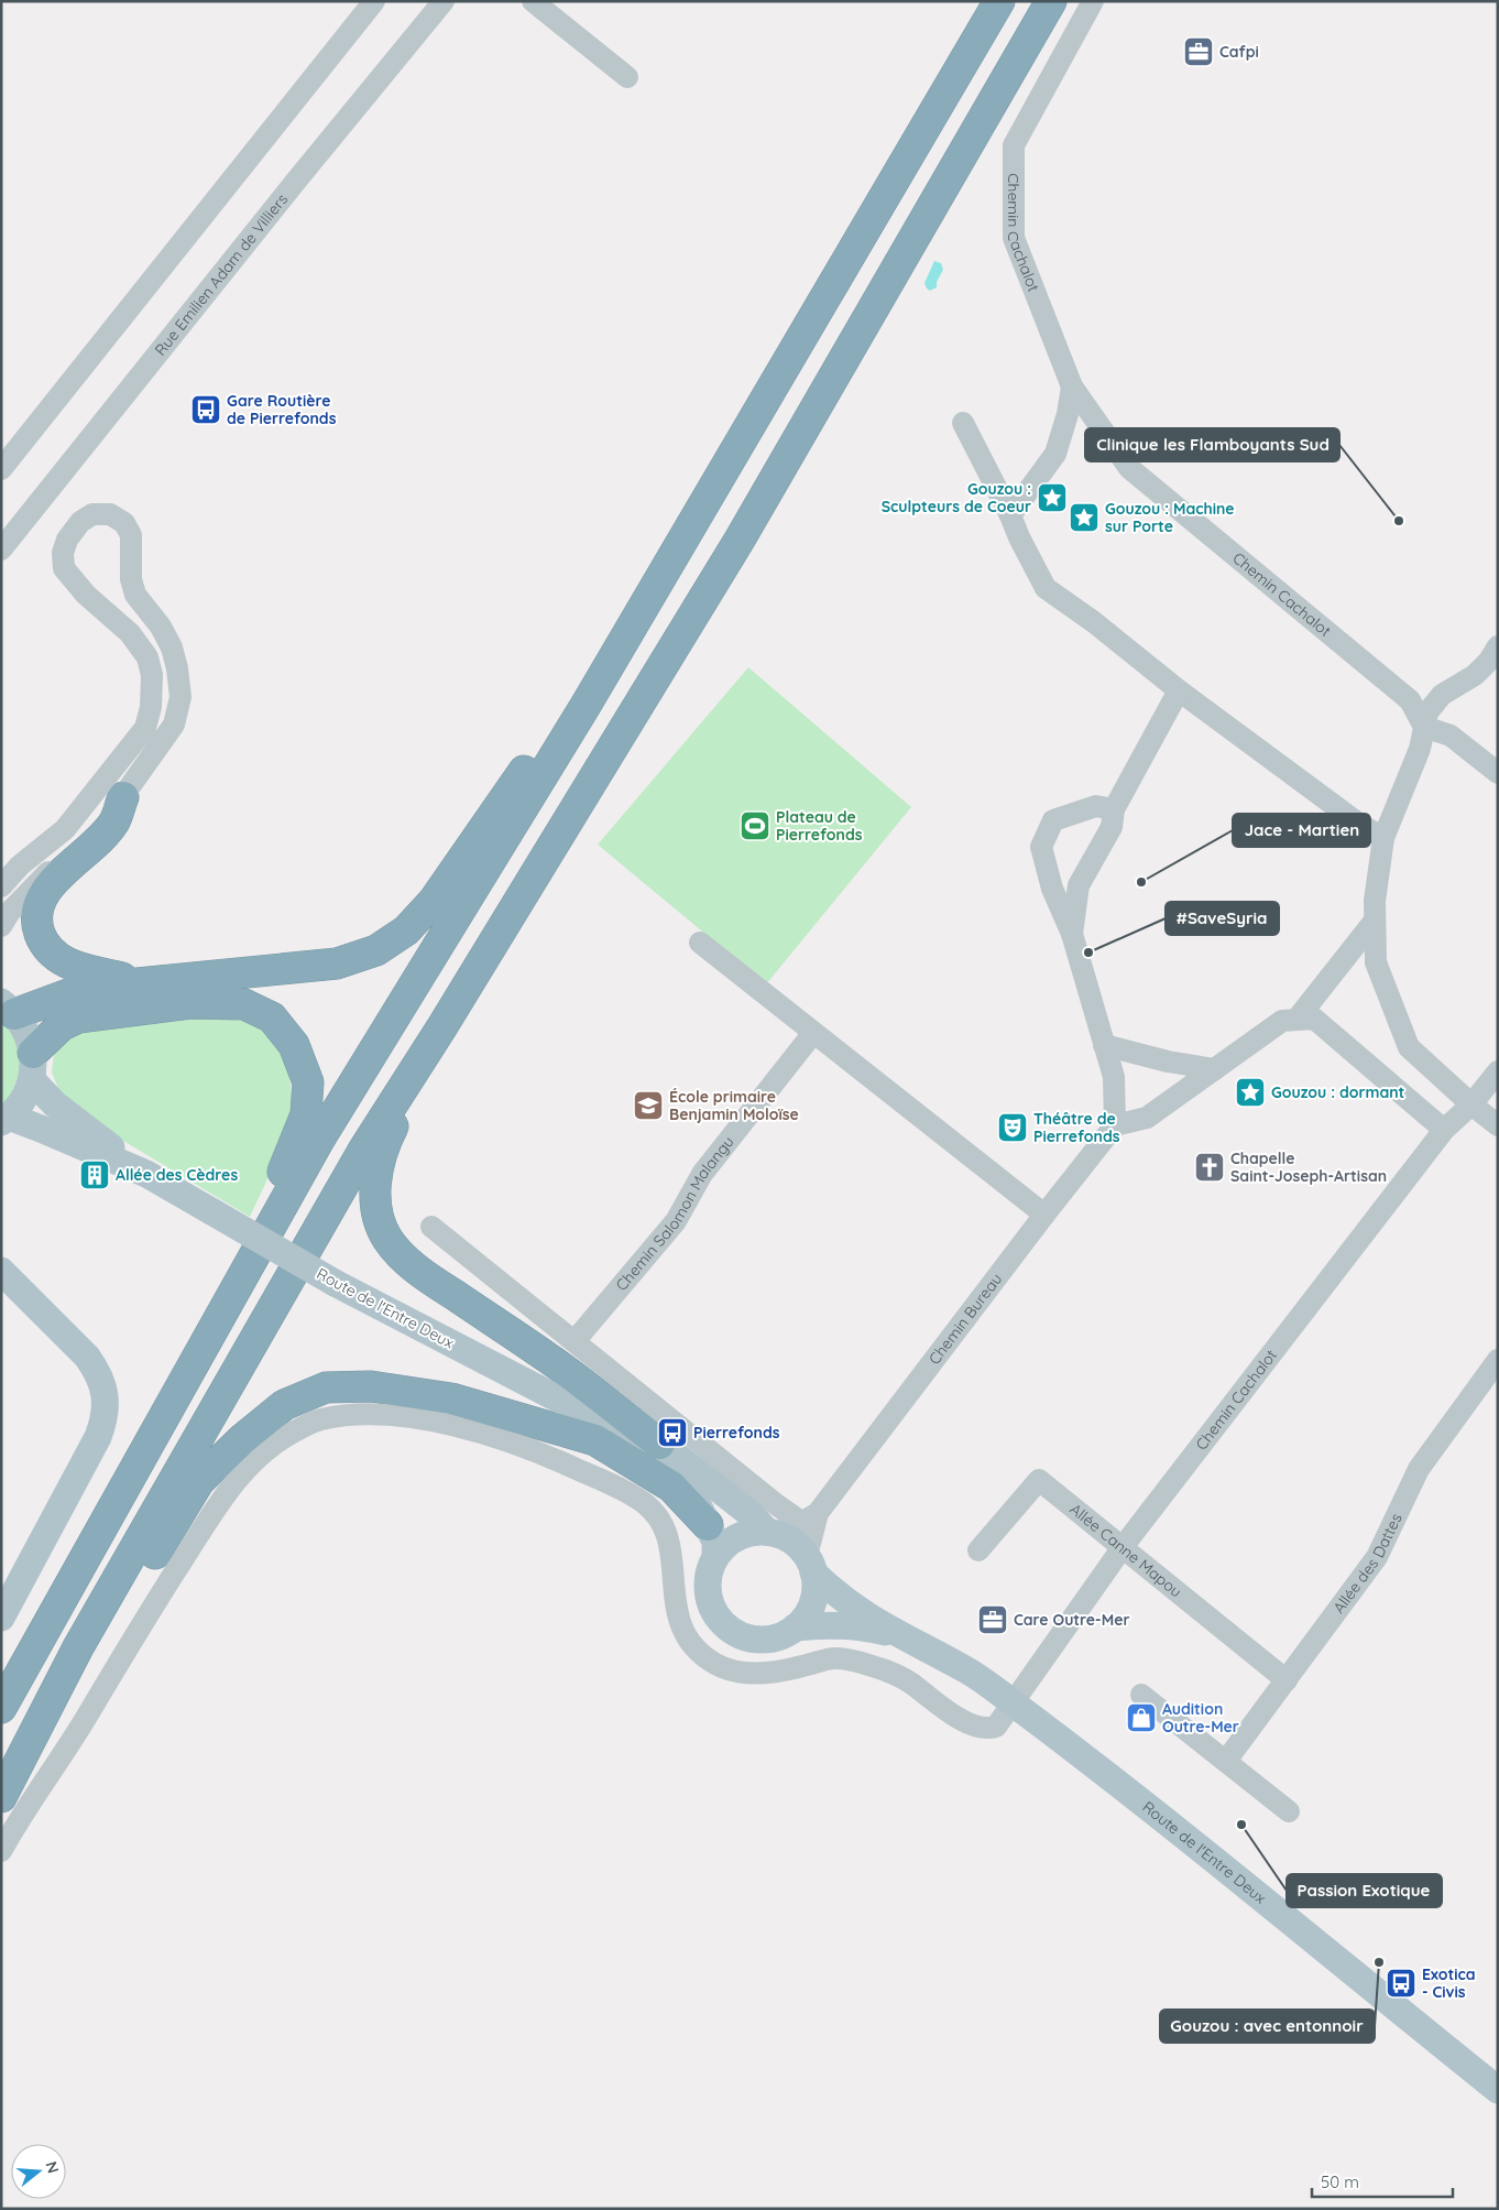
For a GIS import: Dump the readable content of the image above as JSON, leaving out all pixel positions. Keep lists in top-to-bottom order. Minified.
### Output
{"streets":{"main road":["Route de l'Entre Deux"],"street":["Chemin Cachalot","Rue Emilien Adam de Villiers","Chemin Salomon Malangu","Chemin Bureau","Allée Canne Mapou","Allée des Dattes"]},"crossings":[["Chemin Cachalot","Route de l'Entre Deux"],["Chemin Cachalot","Allée Canne Mapou"],["Route de l'Entre Deux","Chemin Bureau"],["Allée Canne Mapou","Allée des Dattes"]],"places":{"office":["Cafpi","Care Outre-Mer"],"bus stop":["Gare Routière de Pierrefonds","Pierrefonds","Exotica - Civis"],"place":["Gouzou : Sculpteurs de Coeur","Gouzou : Machine sur Porte","Gouzou : dormant"],"other":["Clinique les Flamboyants Sud","Jace - Martien","#SaveSyria","Passion Exotique","Gouzou : avec entonnoir"],"sports":["Plateau de Pierrefonds"],"school or university":["École primaire Benjamin Moloïse"],"theatre":["Théâtre de Pierrefonds"],"church":["Chapelle Saint-Joseph-Artisan"],"building":["Allée des Cèdres"],"shop":["Audition Outre-Mer"]},"scale_bar":"50 m","north":"right"}
